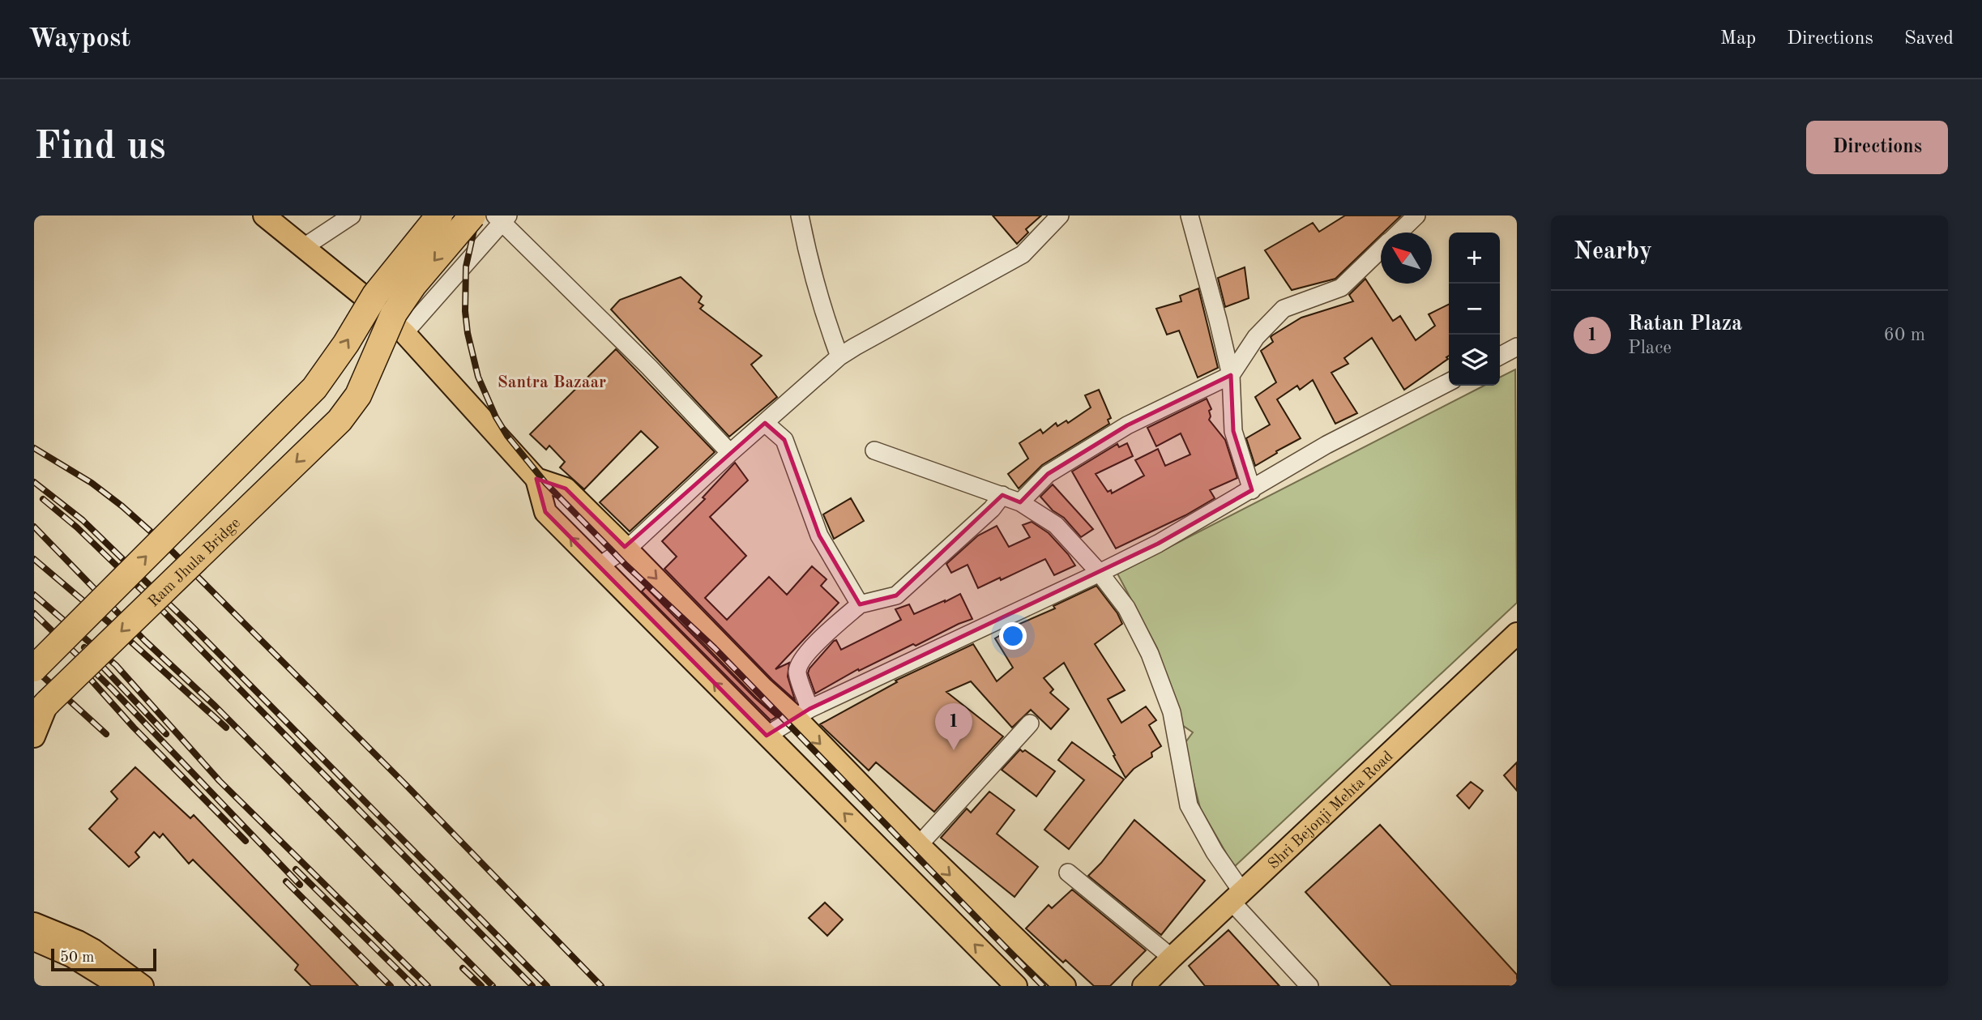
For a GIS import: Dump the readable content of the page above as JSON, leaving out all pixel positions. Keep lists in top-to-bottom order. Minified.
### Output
{"streets":{"highway":["Ram Jhula Bridge"],"main road":["Shri Bejonji Mehta Road"]},"districts":["Santra Bazaar"],"scale_bar":"50 m","north":"top left","page":{"header":"Waypost","nav":["Map","Directions","Saved"],"buttons":"Directions","title":"Find us","heading":"Nearby","map_buttons":["+","−"],"list":[{"mark":"1","name":"Ratan Plaza","note":"Place","value":"60 m"}],"pins":"1","scale":"50 m"}}
